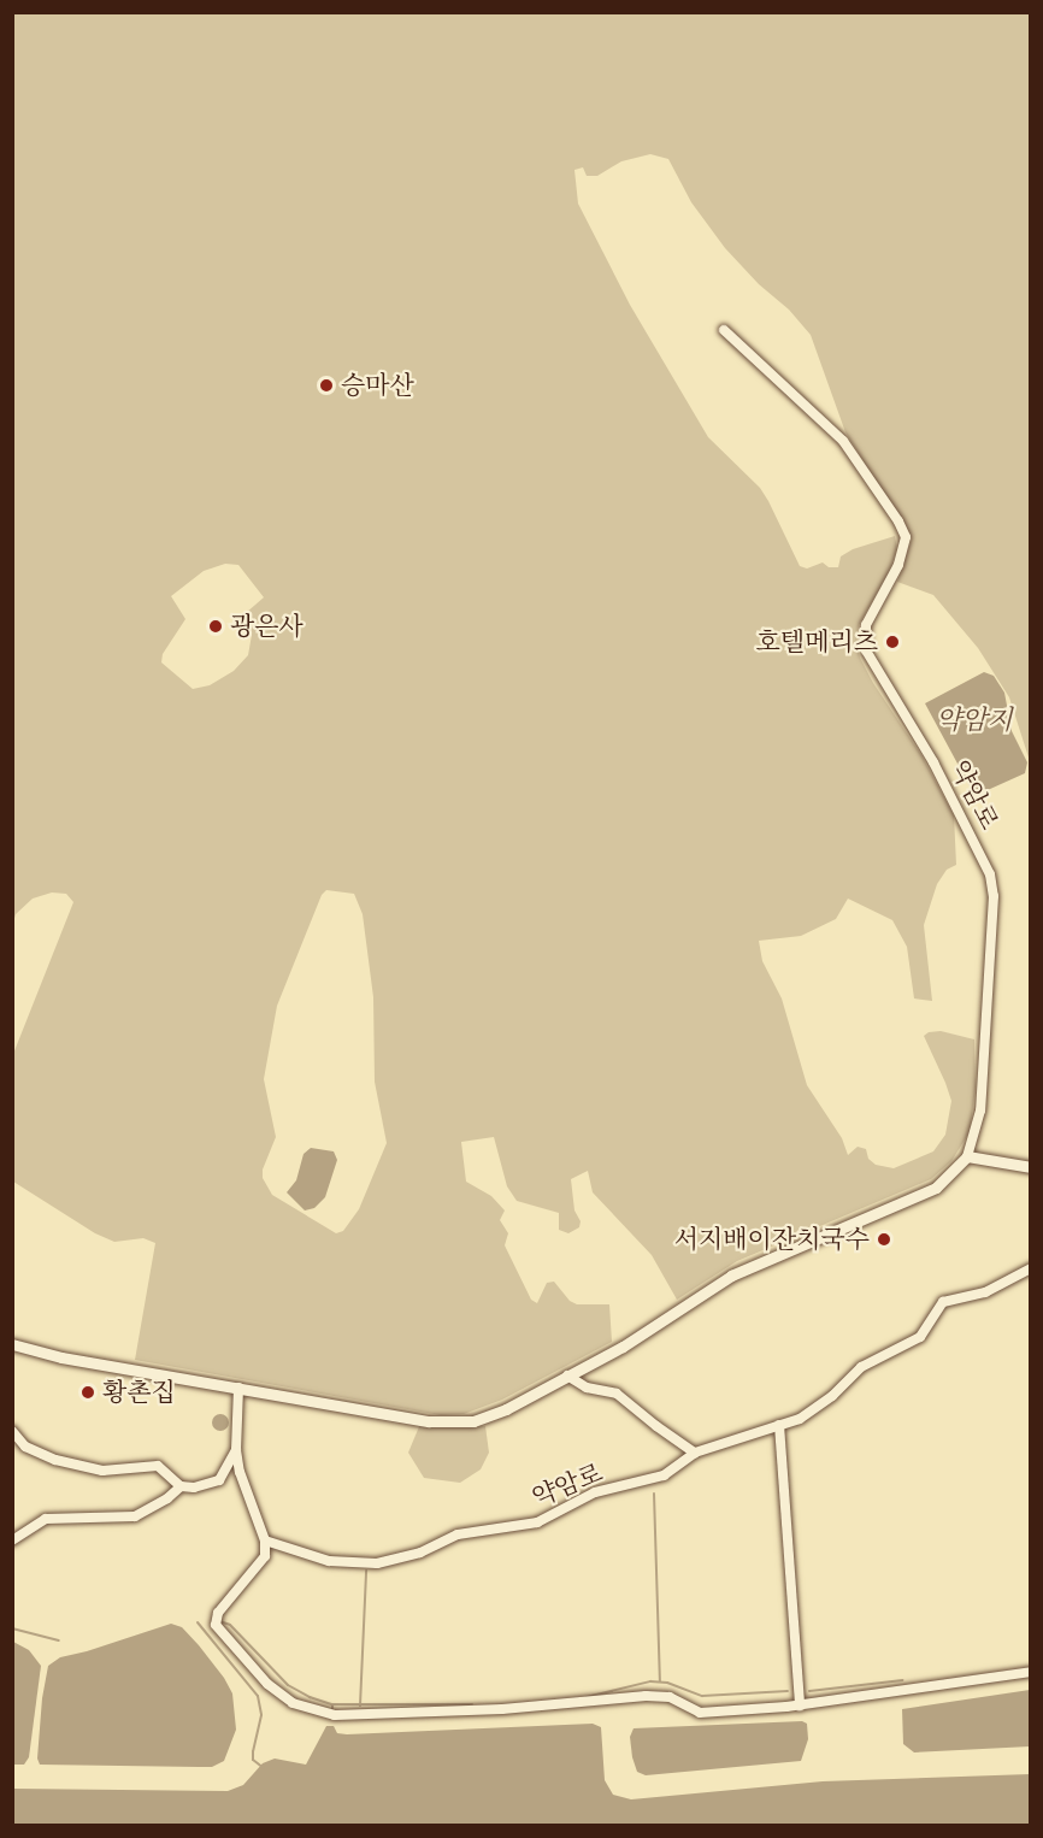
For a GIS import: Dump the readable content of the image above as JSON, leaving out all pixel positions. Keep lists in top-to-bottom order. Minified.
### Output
{"streets":{"street":["약암로"]},"water":["약암지"],"places":["승마산","광은사","호텔메리츠","서지배이잔치국수","황촌집"]}
